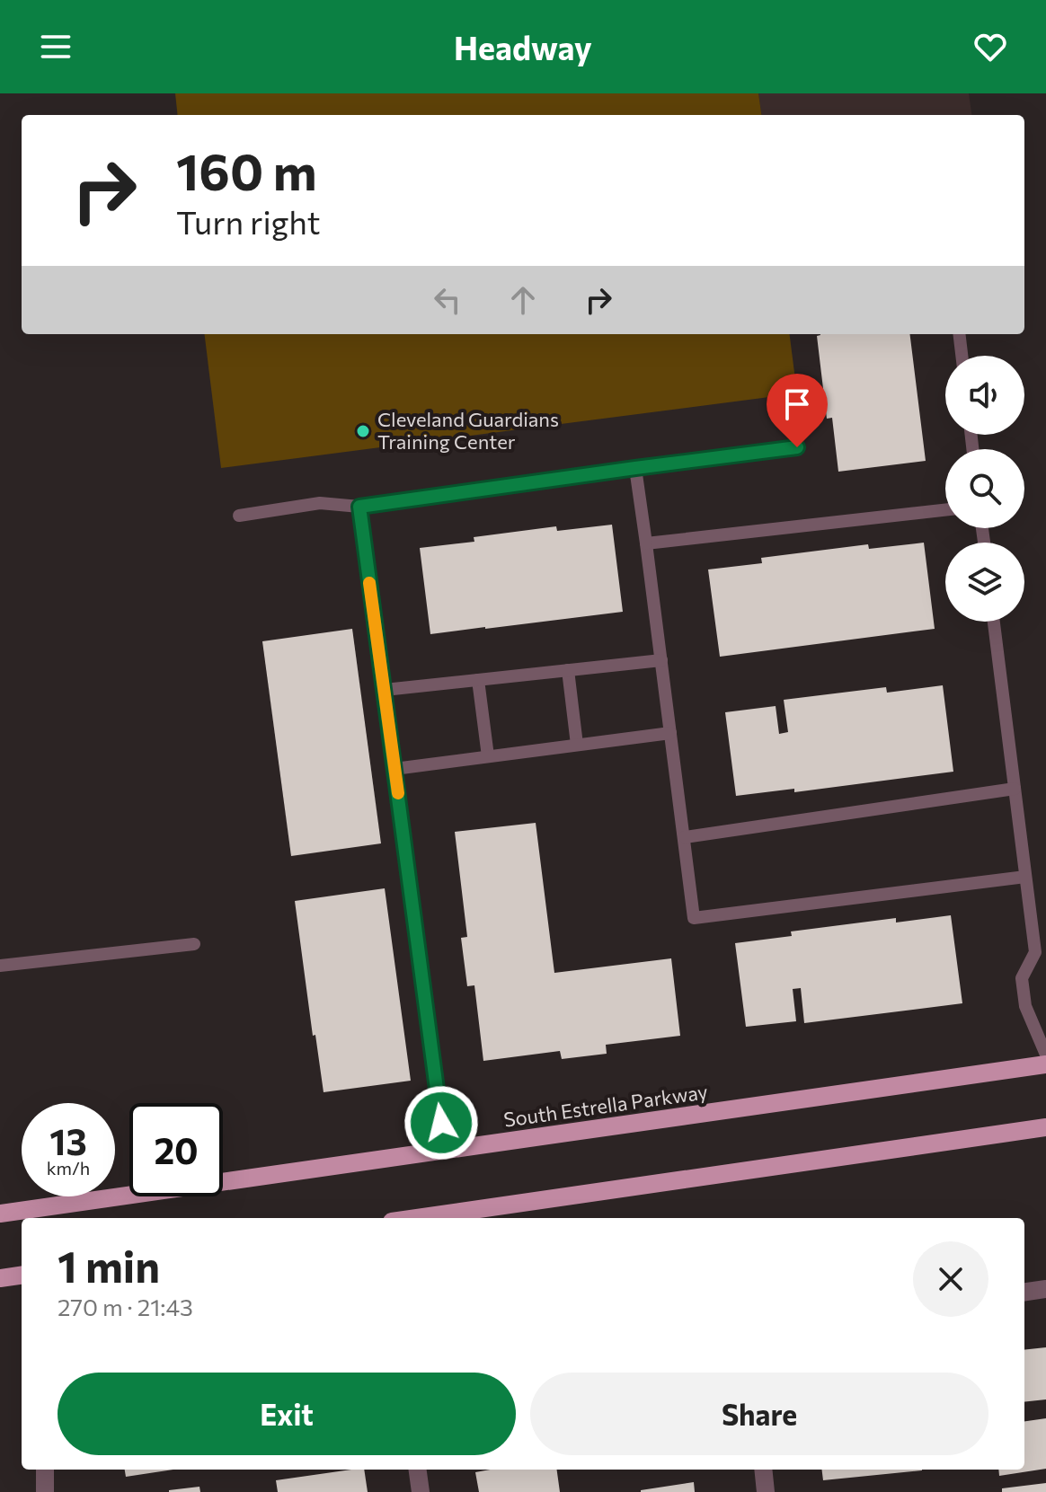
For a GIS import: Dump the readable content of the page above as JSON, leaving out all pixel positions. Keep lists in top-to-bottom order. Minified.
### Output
{"streets":{"main road":["South Estrella Parkway"]},"places":["Cleveland Guardians Training Center"],"page":{"header":"Headway","turn":["160 m","Turn right"],"speed":"13 km/h","limit":"20","heading":["1 min","270 m · 21:43"],"buttons":["Exit","Share"]}}
